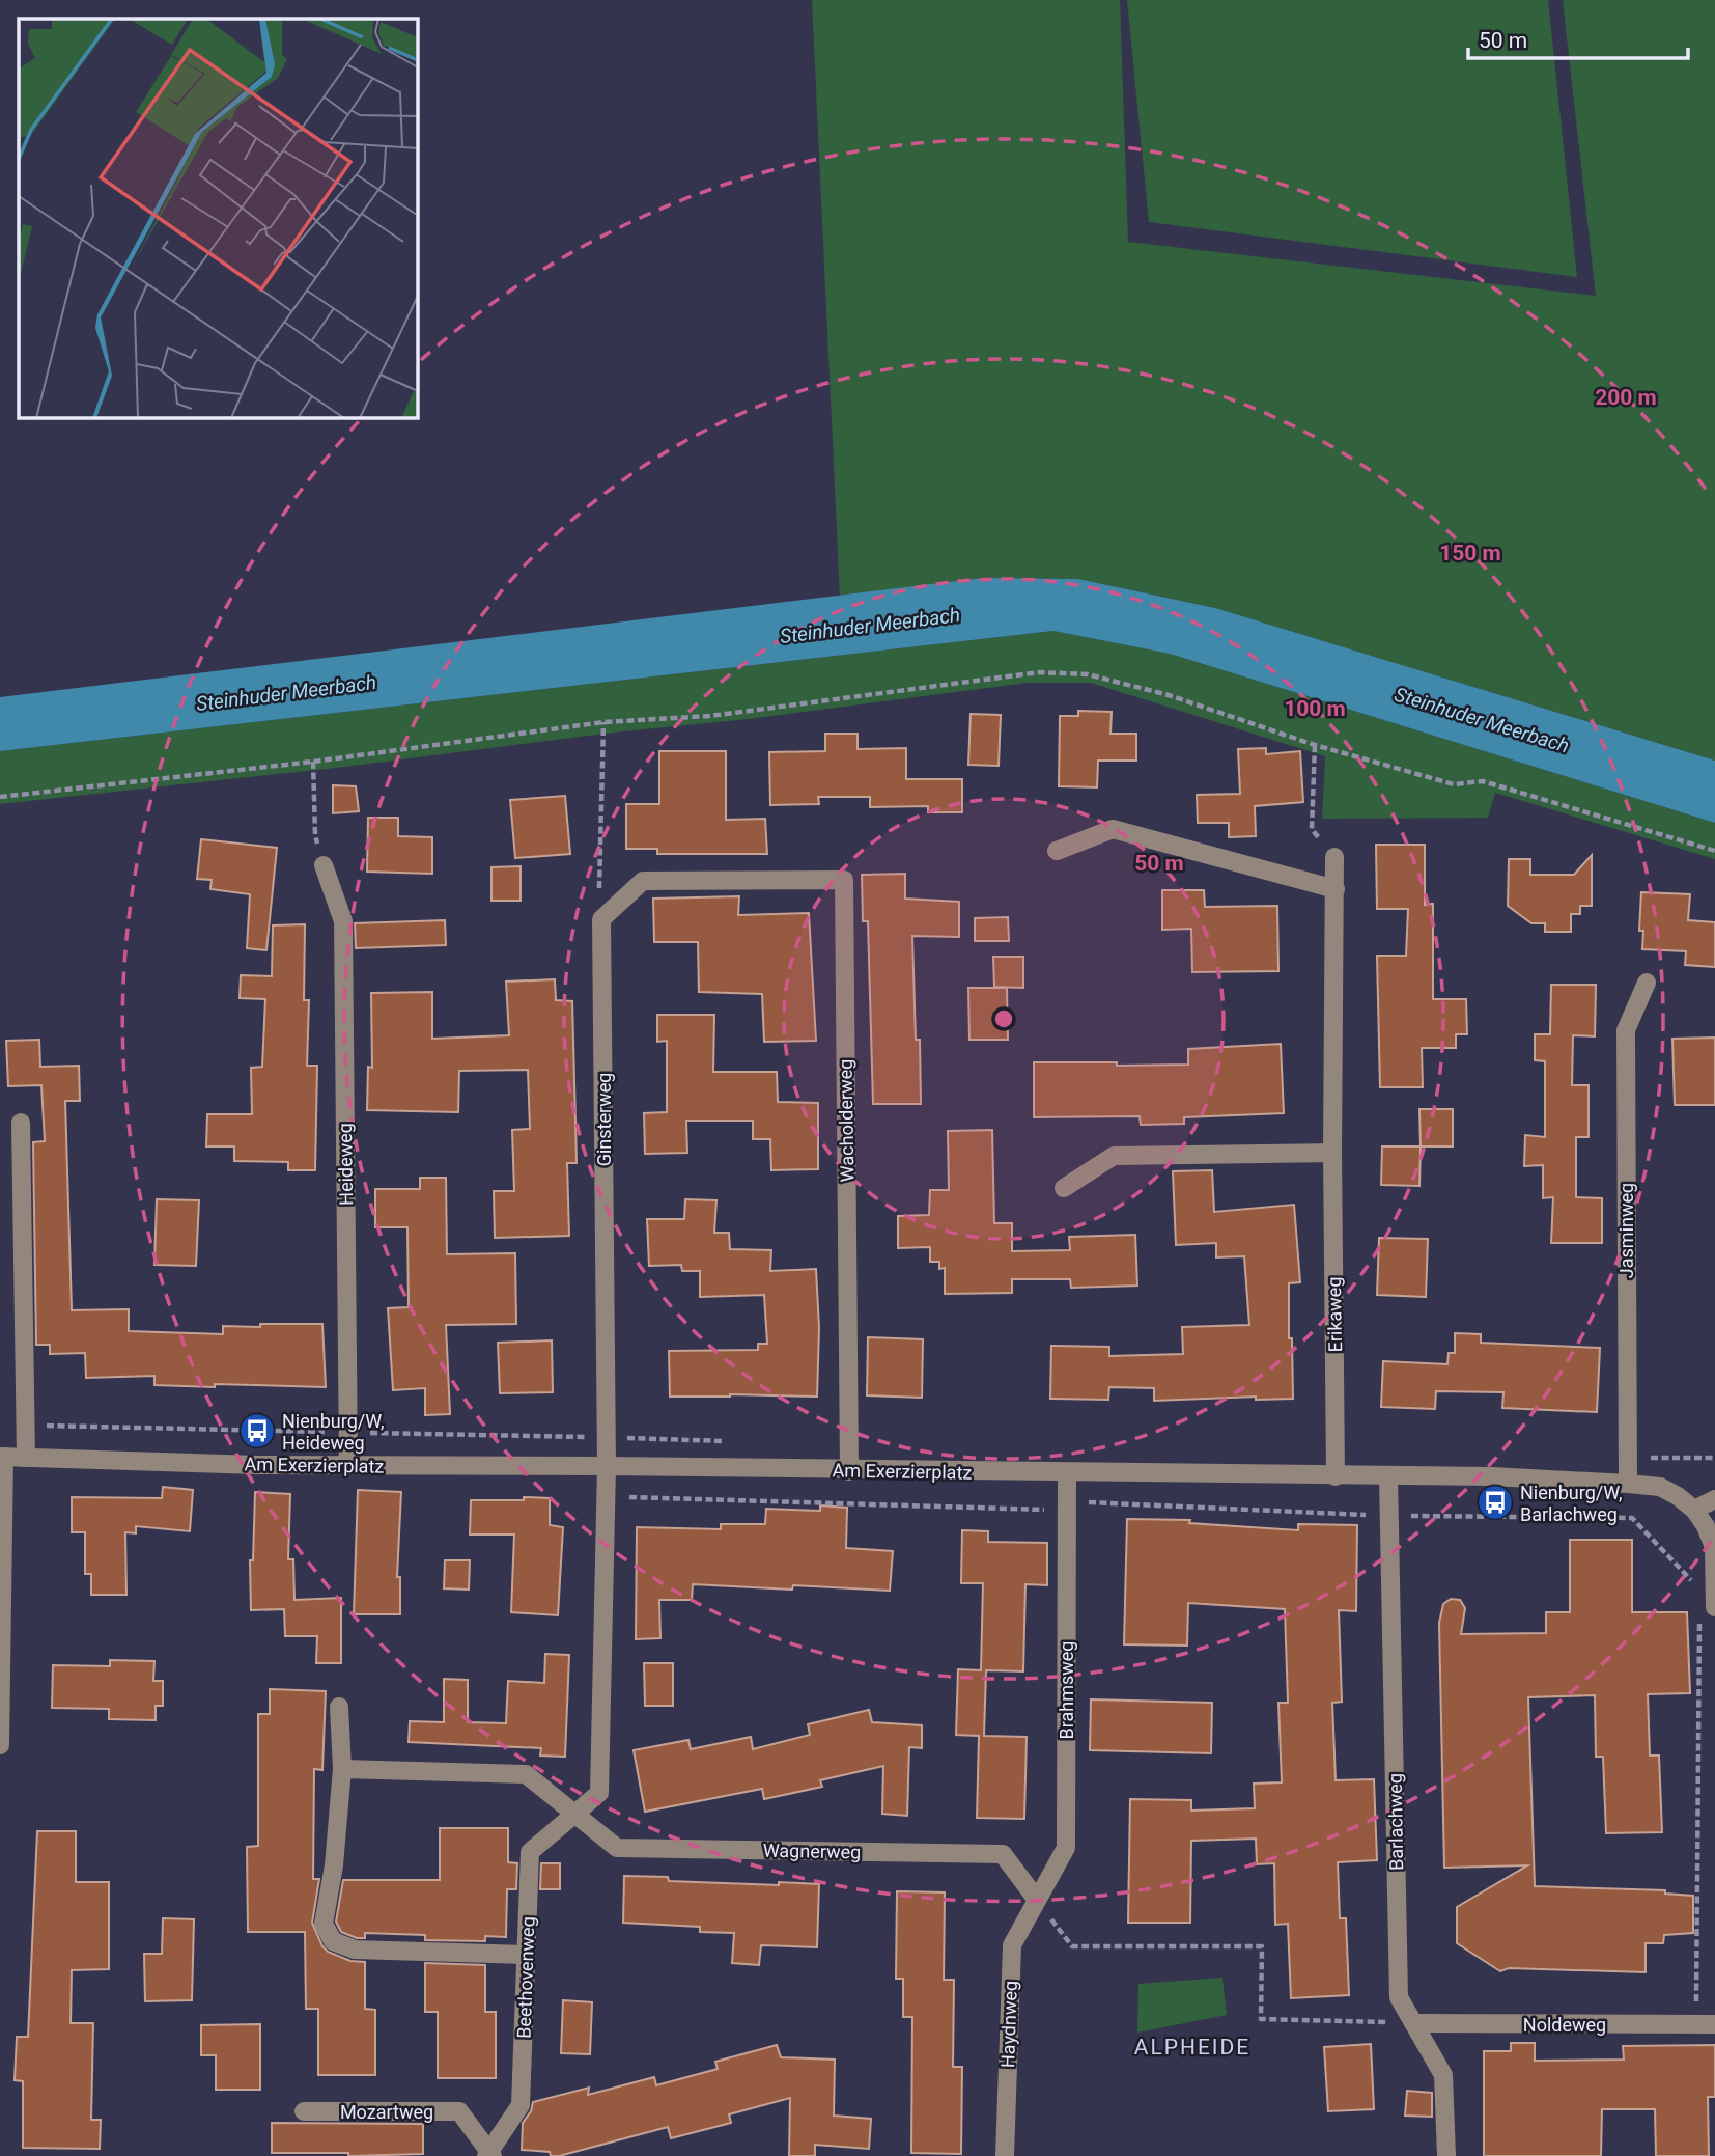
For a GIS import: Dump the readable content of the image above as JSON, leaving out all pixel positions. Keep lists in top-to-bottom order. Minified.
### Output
{"streets":{"street":["Ginsterweg","Wacholderweg","Heideweg","Jasminweg","Erikaweg","Am Exerzierplatz","Brahmsweg","Barlachweg","Wagnerweg","Beethovenweg","Haydnweg","Noldeweg","Mozartweg"]},"crossings":[["Ginsterweg","Wacholderweg"],["Ginsterweg","Am Exerzierplatz"],["Ginsterweg","Beethovenweg"],["Wacholderweg","Am Exerzierplatz"],["Heideweg","Am Exerzierplatz"],["Jasminweg","Am Exerzierplatz"],["Erikaweg","Am Exerzierplatz"],["Am Exerzierplatz","Brahmsweg"],["Am Exerzierplatz","Barlachweg"],["Am Exerzierplatz","Beethovenweg"],["Brahmsweg","Wagnerweg"],["Brahmsweg","Haydnweg"],["Barlachweg","Noldeweg"],["Wagnerweg","Beethovenweg"],["Wagnerweg","Haydnweg"],["Beethovenweg","Mozartweg"]],"districts":["ALPHEIDE"],"water":["Steinhuder Meerbach"],"places":{"bus stop":["Nienburg/W, Heideweg","Nienburg/W, Barlachweg"]},"scale_bar":"50 m","rings":["200 m","150 m","100 m","50 m"]}
